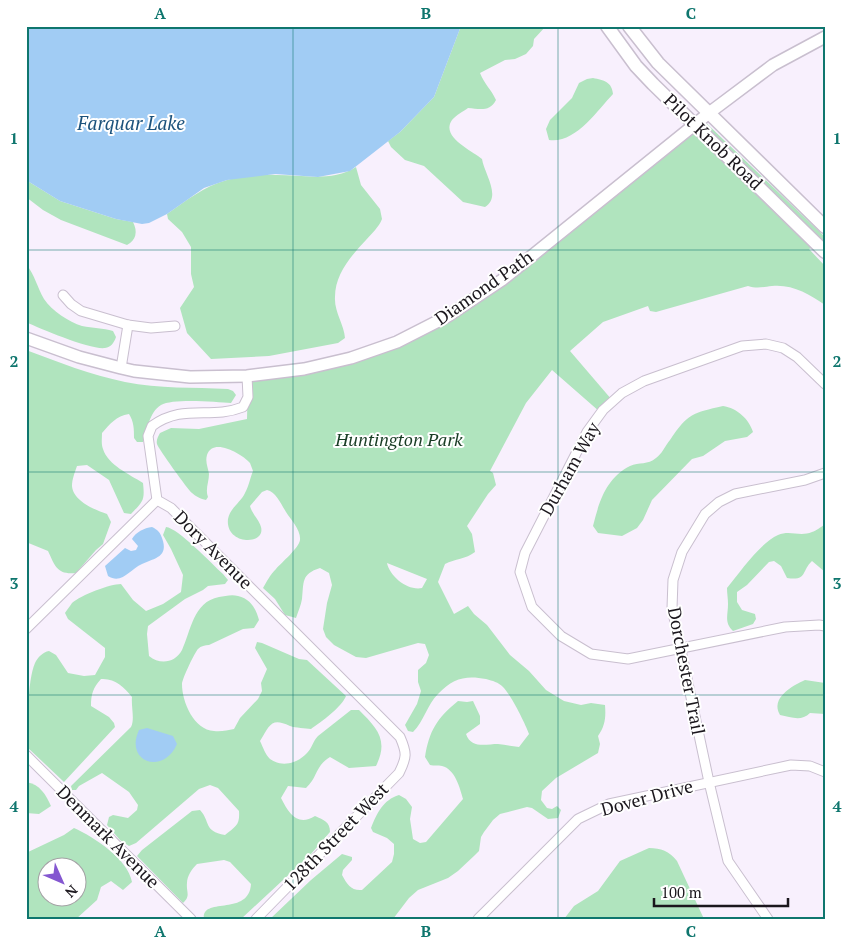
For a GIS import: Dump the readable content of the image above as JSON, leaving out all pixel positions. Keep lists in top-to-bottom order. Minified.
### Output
{"streets":{"main road":["Pilot Knob Road"],"street":["Diamond Path","Durham Way","Dory Avenue","Dorchester Trail","Dover Drive","Denmark Avenue","128th Street West"]},"crossings":[["Pilot Knob Road","Diamond Path"],["Diamond Path","Dory Avenue"],["Durham Way","Dorchester Trail"],["Dory Avenue","128th Street West"],["Dorchester Trail","Dover Drive"]],"water":["Farquar Lake"],"parks":["Huntington Park"],"scale_bar":"100 m","north":"bottom right","grid":{"columns":["A","B","C"],"rows":["1","2","3","4"]}}
